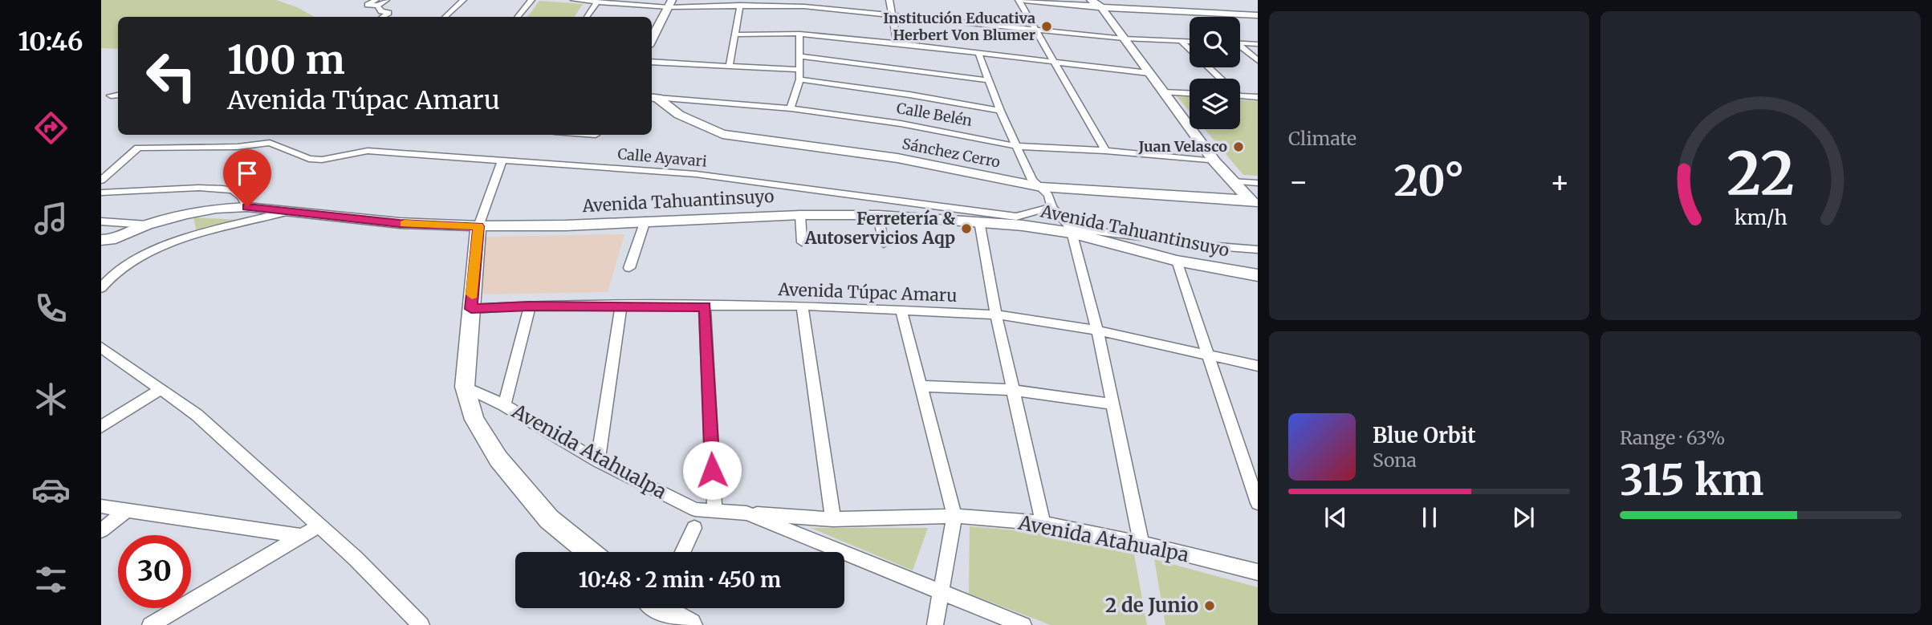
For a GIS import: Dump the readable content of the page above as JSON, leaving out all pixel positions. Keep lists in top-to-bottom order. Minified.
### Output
{"streets":{"street":["Calle Belén","Sánchez Cerro","Calle Ayavari","Avenida Tahuantinsuyo","Avenida Túpac Amaru","Avenida Atahualpa"]},"crossings":[["Calle Belén","Sánchez Cerro"],["Calle Ayavari","Avenida Tahuantinsuyo"]],"places":["Institución Educativa Herbert Von Blumer","Juan Velasco","Ferretería & Autoservicios Aqp","2 de Junio"],"page":{"tabs":"10:46","tile":["Climate",["Range · 63%","315 km"]],"turn":["100 m","Avenida Túpac Amaru"],"heat":["−","20°","+"],"song":["Blue Orbit","Sona"],"limit":"30","trip":"10:48 · 2 min · 450 m","gauge":["22","km/h"]}}
